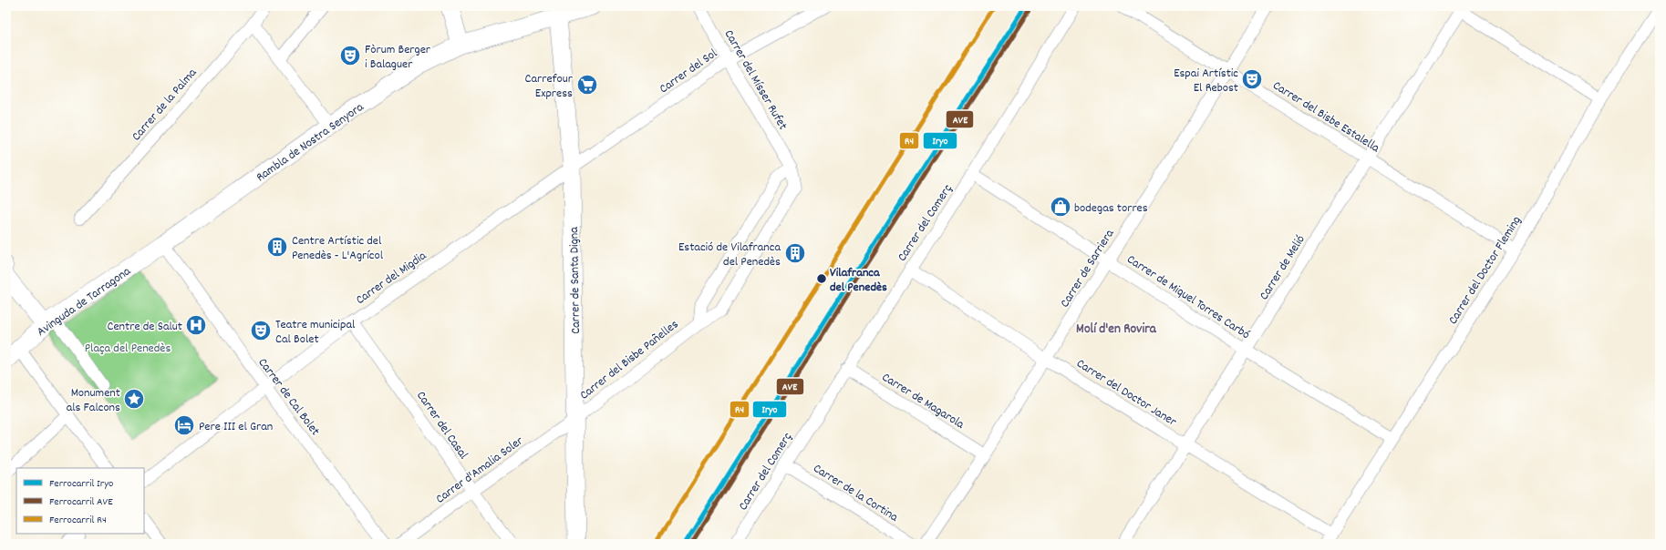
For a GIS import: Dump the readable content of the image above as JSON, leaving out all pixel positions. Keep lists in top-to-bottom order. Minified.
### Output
{"streets":{"street":["Carrer del Sol","Carrer del Mísser Rufet","Carrer de la Palma","Carrer del Bisbe Estalella","Rambla de Nostra Senyora","Carrer del Comerç","Carrer de Melió","Carrer de Sarriera","Carrer del Doctor Fleming","Carrer del Migdia","Carrer de Santa Digna","Carrer de Miquel Torres Carbó","Avinguda de Tarragona","Carrer del Bisbe Pañelles","Carrer del Doctor Janer","Carrer de Cal Bolet","Carrer de Magarola","Carrer del Casal","Carrer d'Amalia Soler","Carrer de la Cortina"]},"crossings":[["Carrer del Sol","Carrer del Mísser Rufet"],["Carrer del Sol","Carrer del Migdia"],["Carrer del Sol","Carrer de Santa Digna"],["Carrer del Mísser Rufet","Carrer del Bisbe Pañelles"],["Carrer del Bisbe Estalella","Carrer de Melió"],["Carrer del Bisbe Estalella","Carrer de Sarriera"],["Carrer del Bisbe Estalella","Carrer del Doctor Fleming"],["Rambla de Nostra Senyora","Carrer de Santa Digna"],["Rambla de Nostra Senyora","Avinguda de Tarragona"],["Rambla de Nostra Senyora","Carrer de Cal Bolet"],["Carrer del Comerç","Carrer de Miquel Torres Carbó"],["Carrer del Comerç","Carrer del Doctor Janer"],["Carrer del Comerç","Carrer de Magarola"],["Carrer del Comerç","Carrer de la Cortina"],["Carrer de Melió","Carrer de Miquel Torres Carbó"],["Carrer de Melió","Carrer del Doctor Janer"],["Carrer de Sarriera","Carrer de Miquel Torres Carbó"],["Carrer de Sarriera","Carrer del Doctor Janer"],["Carrer de Sarriera","Carrer de Magarola"],["Carrer del Doctor Fleming","Carrer de Miquel Torres Carbó"],["Carrer del Doctor Fleming","Carrer del Doctor Janer"],["Carrer del Migdia","Carrer de Santa Digna"],["Carrer del Migdia","Carrer de Cal Bolet"],["Carrer del Migdia","Carrer del Casal"],["Carrer de Santa Digna","Carrer del Bisbe Pañelles"],["Carrer de Santa Digna","Carrer d'Amalia Soler"],["Avinguda de Tarragona","Carrer de Cal Bolet"],["Carrer del Bisbe Pañelles","Carrer d'Amalia Soler"],["Carrer del Casal","Carrer d'Amalia Soler"]],"districts":["Molí d'en Rovira"],"parks":["Plaça del Penedès"],"places":{"theatre":["Fòrum Berger i Balaguer","Espai Artístic El Rebost","Teatre municipal Cal Bolet"],"supermarket":["Carrefour Express"],"shop":["bodegas torres"],"building":["Centre Artístic del Penedès - L'Agrícol","Estació de Vilafranca del Penedès"],"other":["Vilafranca del Penedès"],"hospital":["Centre de Salut"],"place":["Monument als Falcons"],"hotel":["Pere III el Gran"]},"lines":["rail line Iryo","rail line R4","rail line AVE"],"legend":["Ferrocarril Iryo","Ferrocarril AVE","Ferrocarril R4"]}
